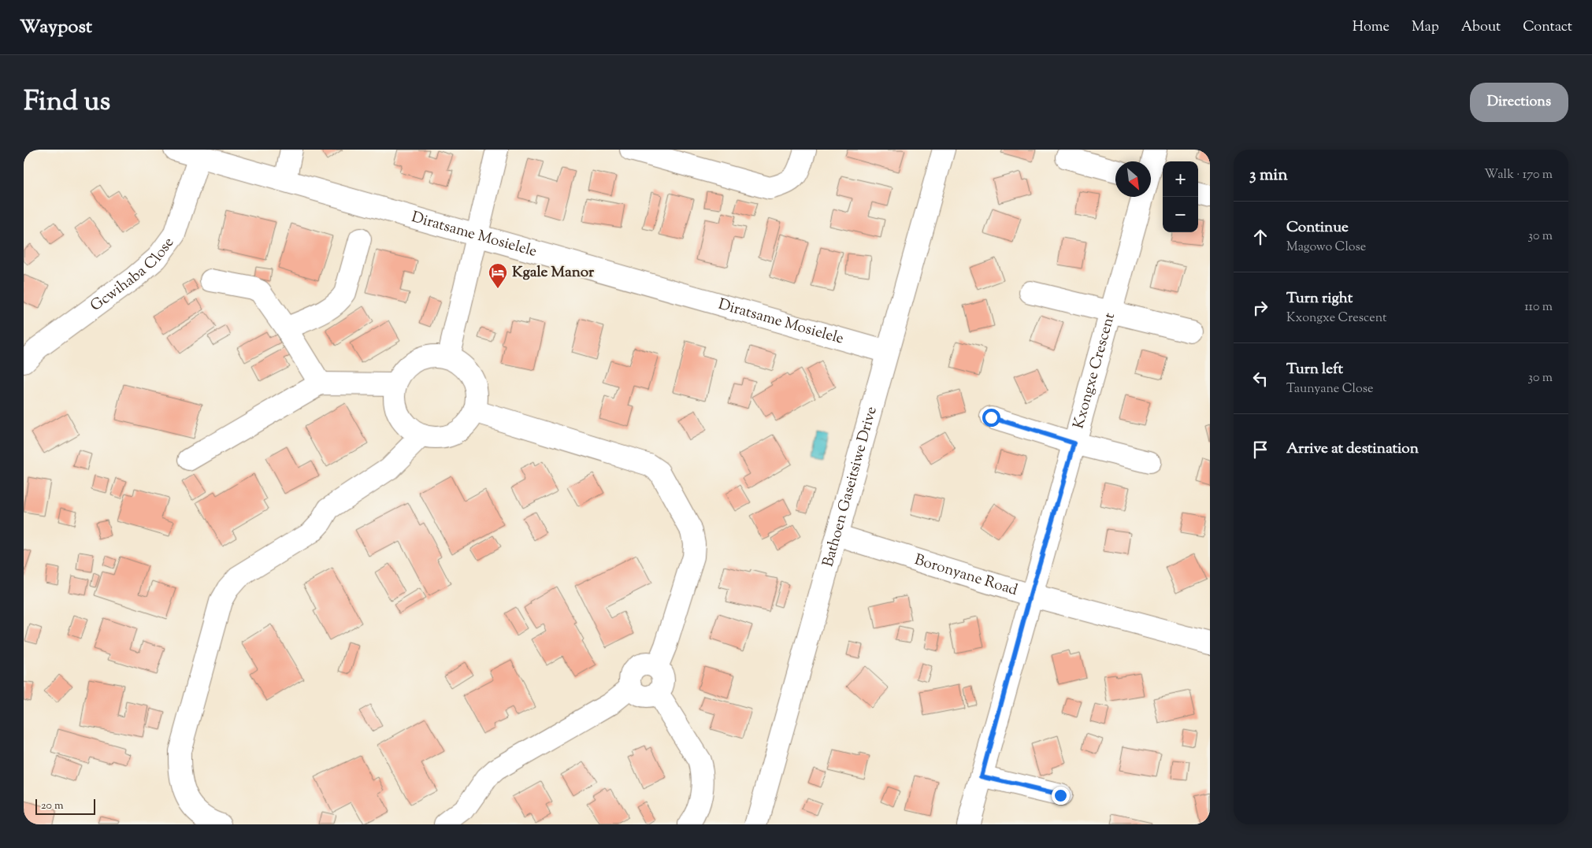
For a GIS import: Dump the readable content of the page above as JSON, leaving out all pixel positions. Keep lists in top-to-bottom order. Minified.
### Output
{"streets":{"street":["Diratsame Mosielele","Gcwihaba Close","Kxongxe Crescent","Bathoen Gaseitsiwe Drive","Boronyane Road"]},"crossings":[["Diratsame Mosielele","Gcwihaba Close"],["Diratsame Mosielele","Bathoen Gaseitsiwe Drive"],["Kxongxe Crescent","Boronyane Road"],["Bathoen Gaseitsiwe Drive","Boronyane Road"]],"places":{"hotel":["Kgale Manor"]},"scale_bar":"20 m","north":"bottom right","page":{"header":"Waypost","nav":["Home","Map","About","Contact"],"title":"Find us","buttons":"Directions","heading":["3 min","Walk · 170 m"],"map_buttons":["+","−"],"list":[["Continue","Magowo Close","30 m"],["Turn right","Kxongxe Crescent","110 m"],["Turn left","Taunyane Close","30 m"],"Arrive at destination"],"scale":"20 m"}}
